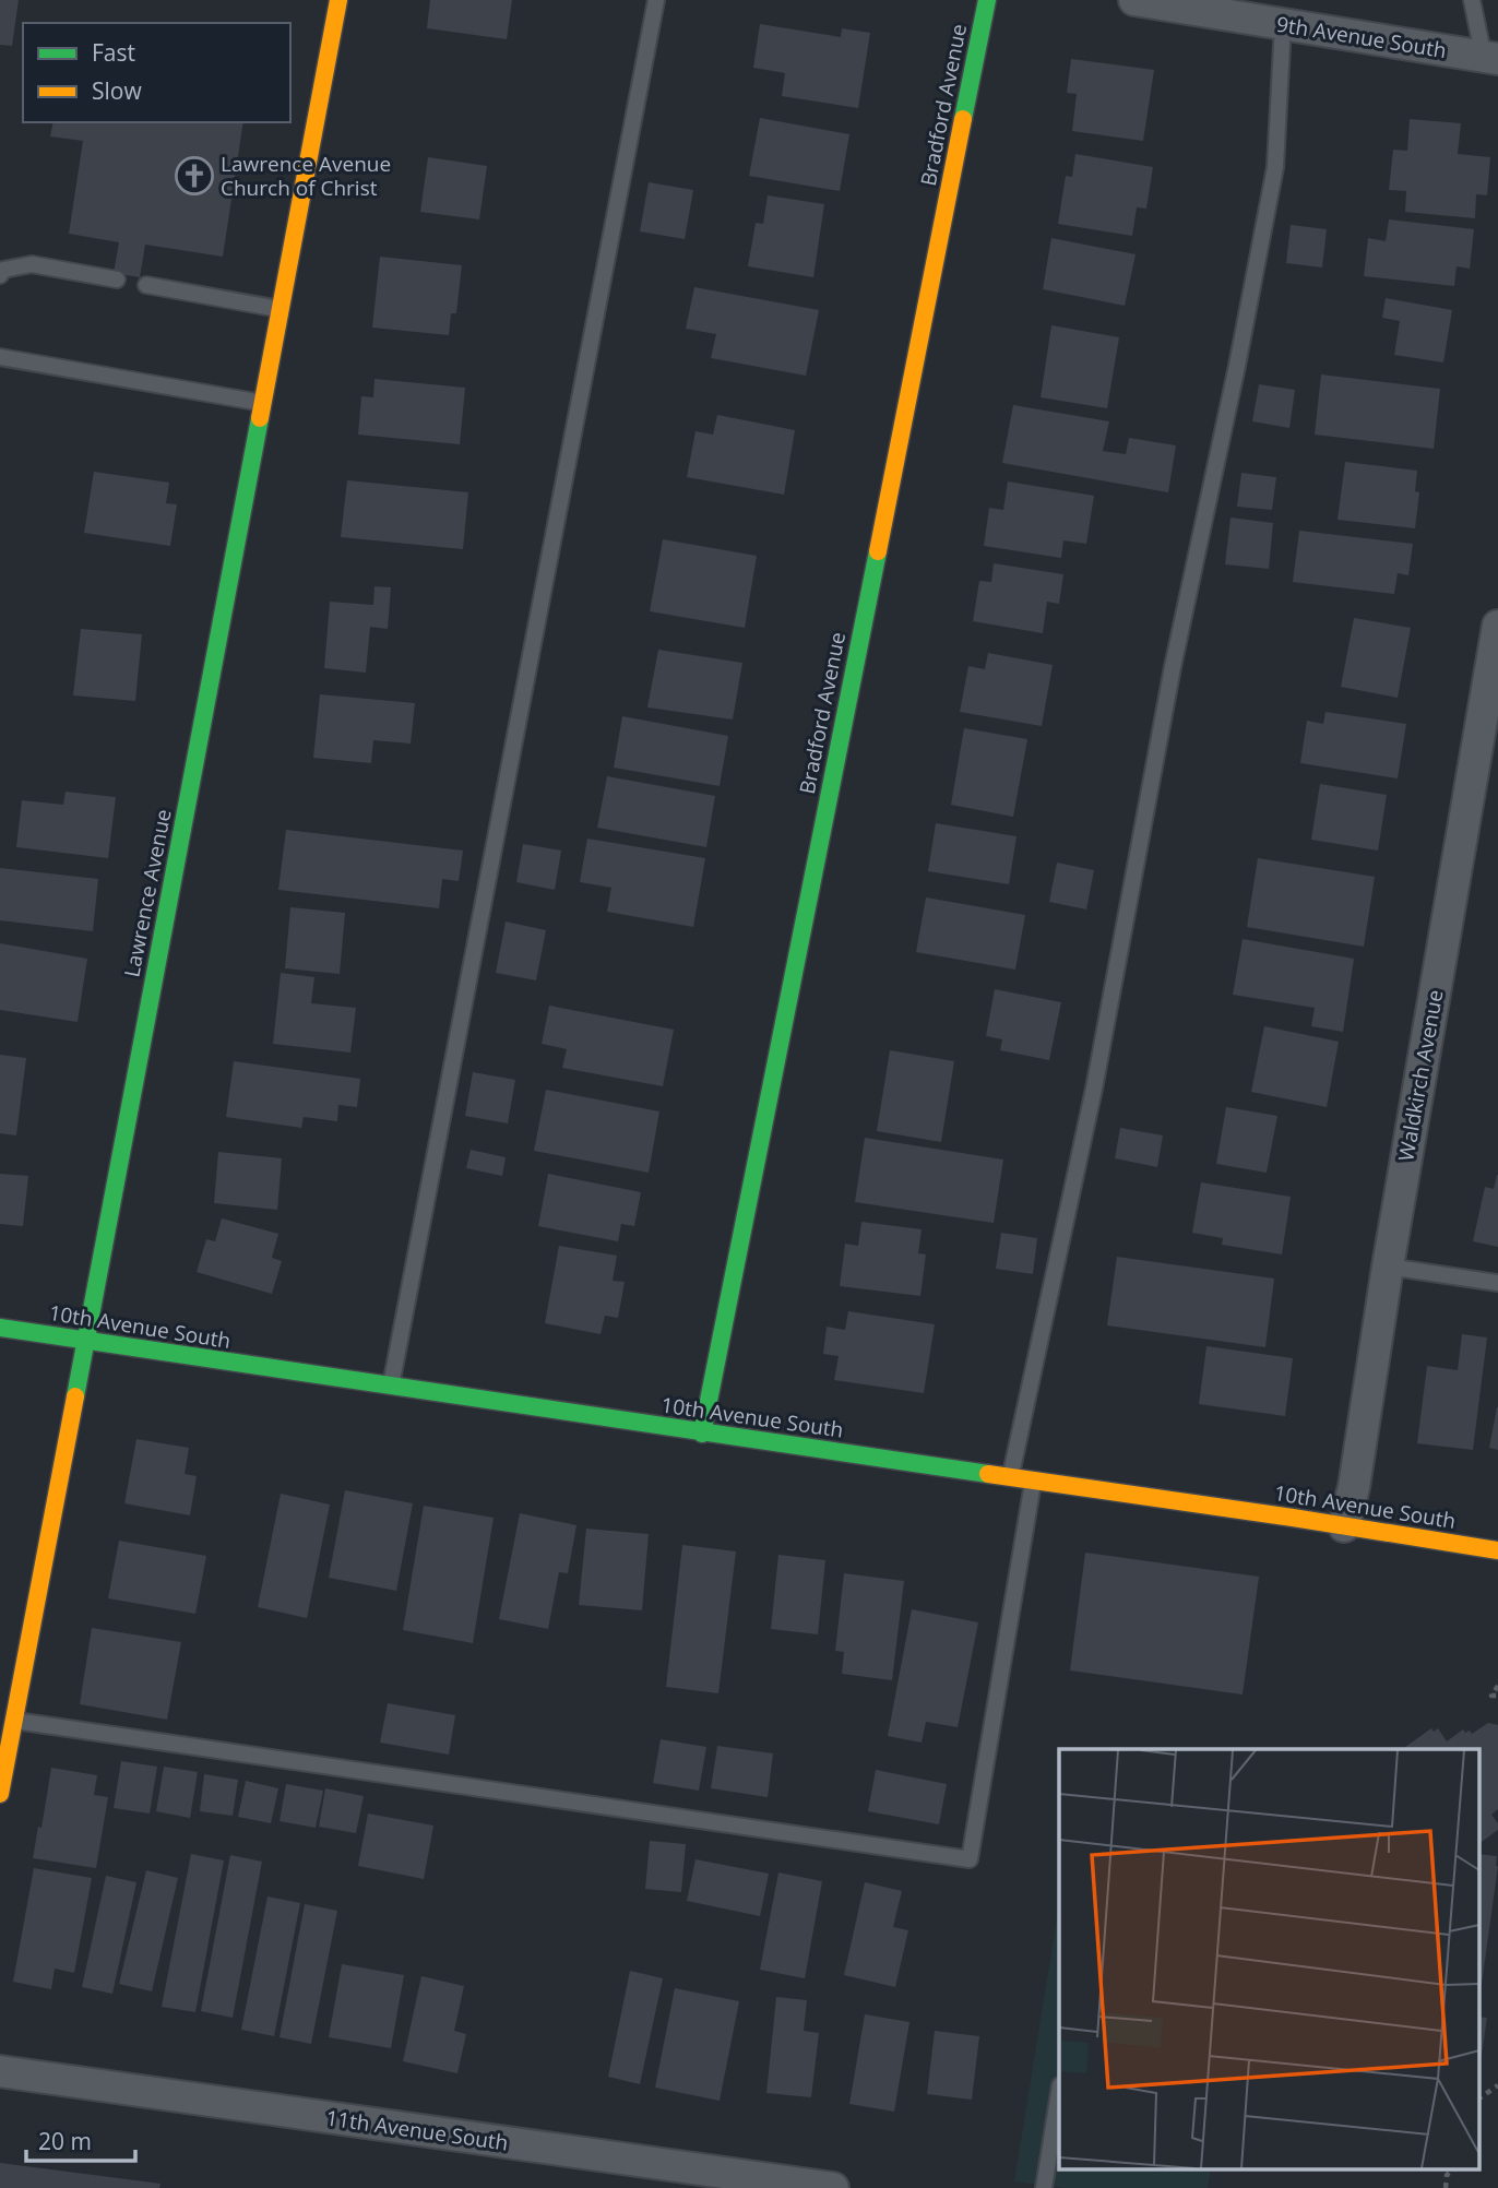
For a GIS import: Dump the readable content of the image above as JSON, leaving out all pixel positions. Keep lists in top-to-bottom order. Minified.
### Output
{"streets":{"street":["9th Avenue South","Bradford Avenue","Lawrence Avenue","Waldkirch Avenue","10th Avenue South","11th Avenue South"]},"crossings":[["Bradford Avenue","10th Avenue South"],["Lawrence Avenue","10th Avenue South"],["Waldkirch Avenue","10th Avenue South"]],"places":{"church":["Lawrence Avenue Church of Christ"]},"legend":["Fast","Slow"],"scale_bar":"20 m"}
